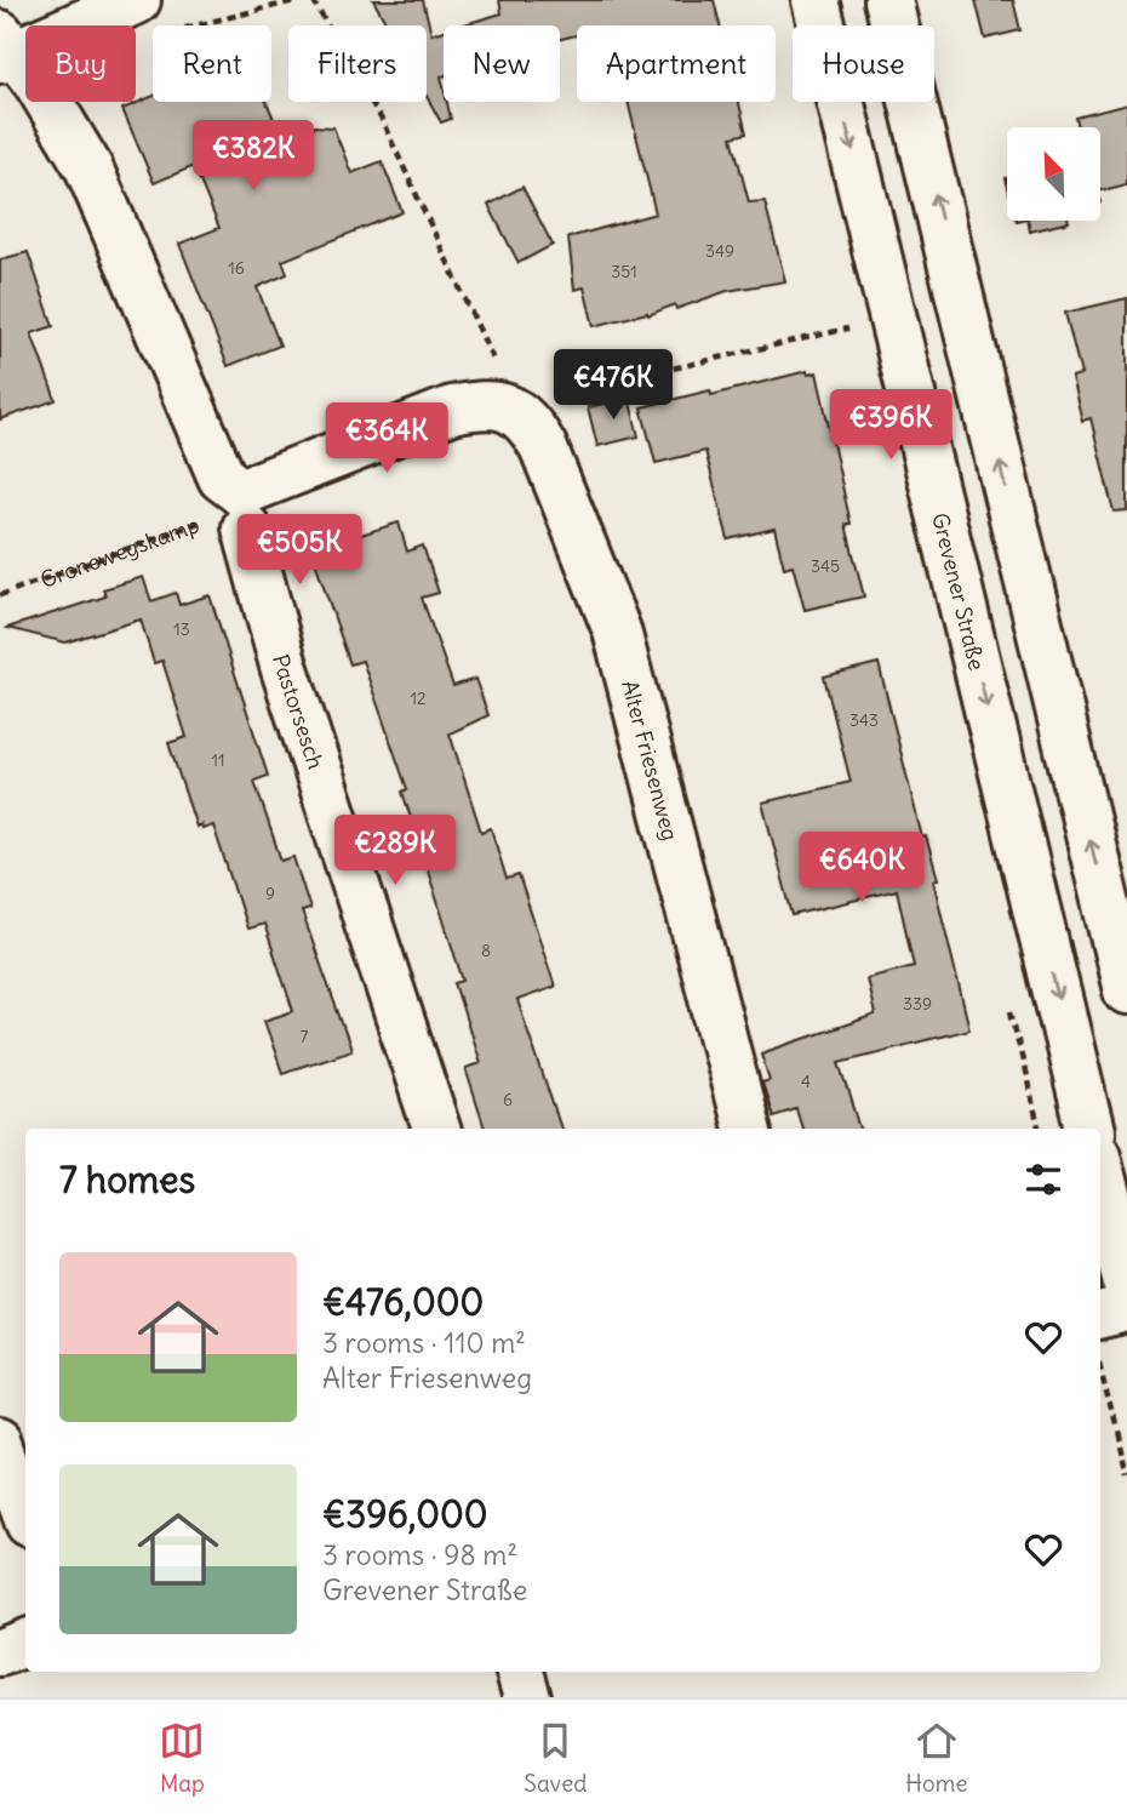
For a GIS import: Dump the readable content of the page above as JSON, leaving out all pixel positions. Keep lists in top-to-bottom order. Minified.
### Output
{"streets":{"street":["Grevener Straße","Pastorsesch","Alter Friesenweg"],"path":["Gronewegskamp"]},"crossings":[["Gronewegskamp","Pastorsesch"]],"house_numbers":["349","16","351","345","13","12","343","11","9","8","339","7","4","6"],"north":"top left","page":{"chip":["Buy","Rent","Filters","New","Apartment","House"],"price":["€382K","€476K","€396K","€364K","€505K","€289K","€640K"],"heading":"7 homes","list":[{"name":"€476,000","note":"3 rooms · 110 m² · Alter Friesenweg"},{"name":"€396,000","note":"3 rooms · 98 m² · Grevener Straße"}],"tabs":["Map","Saved","Home"]}}
